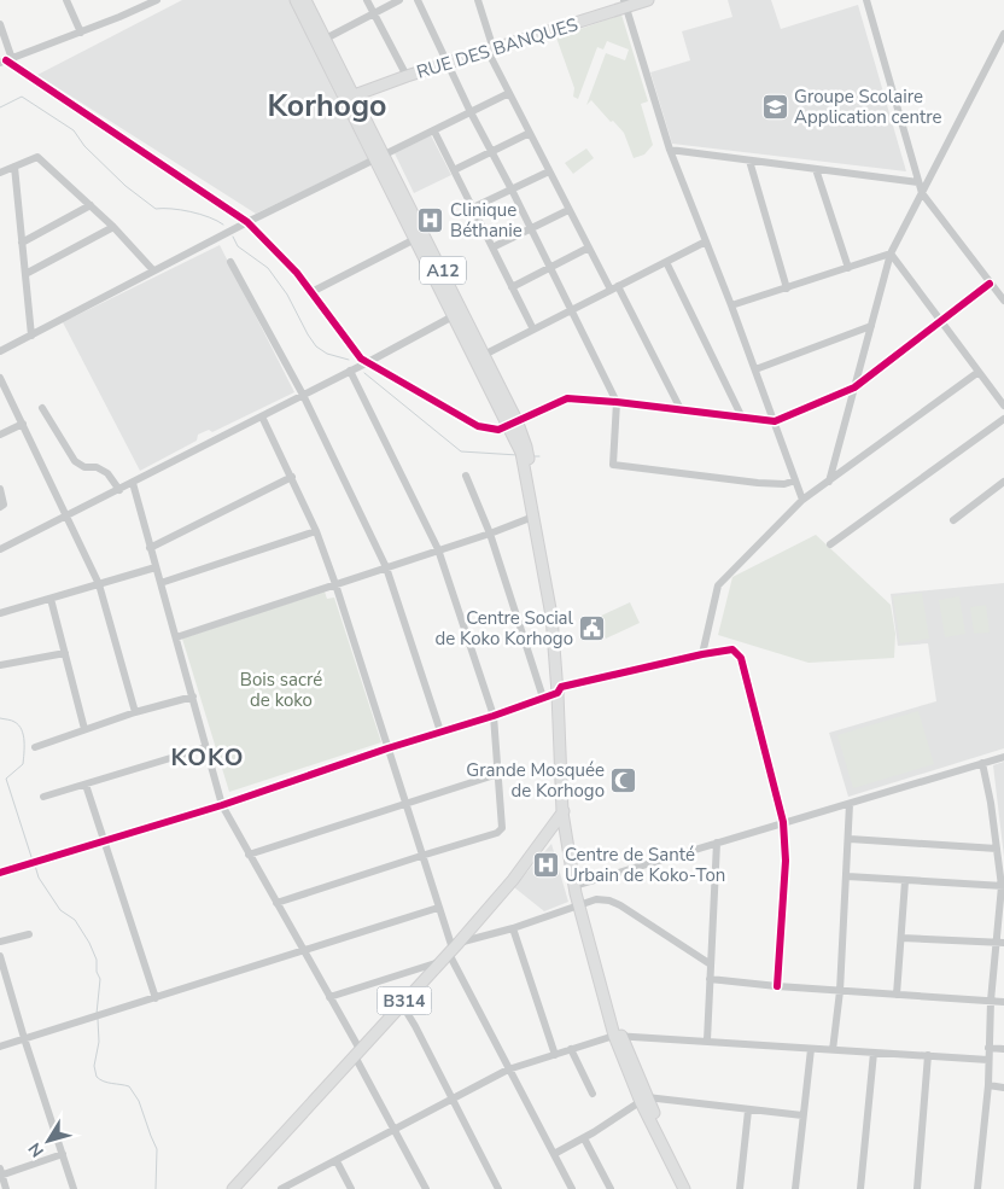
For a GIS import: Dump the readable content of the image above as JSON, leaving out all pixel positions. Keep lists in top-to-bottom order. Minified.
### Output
{"streets":{"main road":["RUE DES BANQUES","A12","B314"]},"crossings":[["RUE DES BANQUES","A12"],["A12","B314"]],"districts":["Korhogo","KOKO"],"parks":["Bois sacré de koko"],"places":{"school or university":["Groupe Scolaire Application centre"],"hospital":["Clinique Béthanie","Centre de Santé Urbain de Koko-Ton"],"public building":["Centre Social de Koko Korhogo"],"mosque":["Grande Mosquée de Korhogo"]},"north":"bottom left"}
